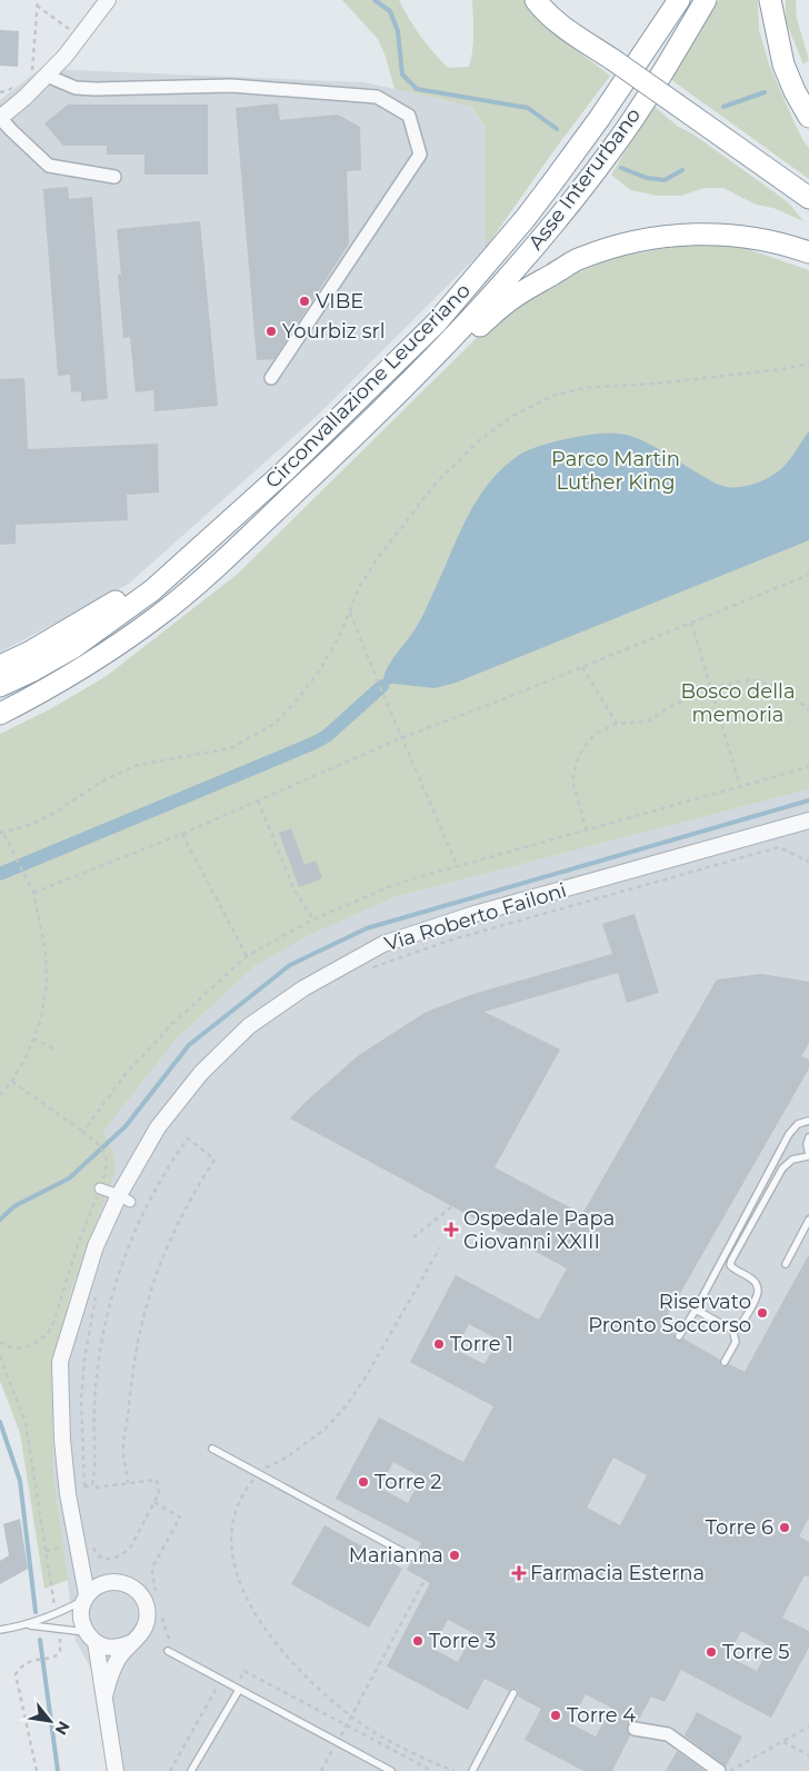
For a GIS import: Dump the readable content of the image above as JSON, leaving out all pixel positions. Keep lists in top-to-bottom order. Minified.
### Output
{"streets":{"highway":["Asse Interurbano","Circonvallazione Leuceriano"],"street":["Via Roberto Failoni"]},"crossings":[["Asse Interurbano","Circonvallazione Leuceriano"]],"parks":["Parco Martin Luther King","Bosco della memoria"],"places":{"other":["VIBE","Yourbiz srl","Riservato Pronto Soccorso","Torre 1","Torre 2","Torre 6","Marianna","Torre 3","Torre 5","Torre 4"],"health":["Ospedale Papa Giovanni XXIII","Farmacia Esterna"]},"north":"bottom right"}
